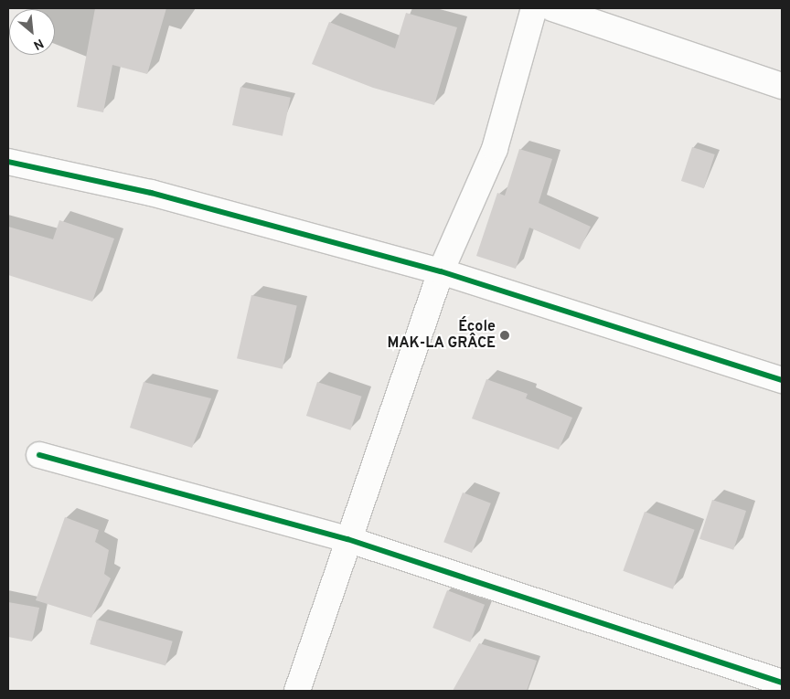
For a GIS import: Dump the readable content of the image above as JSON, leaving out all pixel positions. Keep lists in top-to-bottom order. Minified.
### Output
{"places":["École MAK-LA GRÂCE"],"north":"bottom right"}
